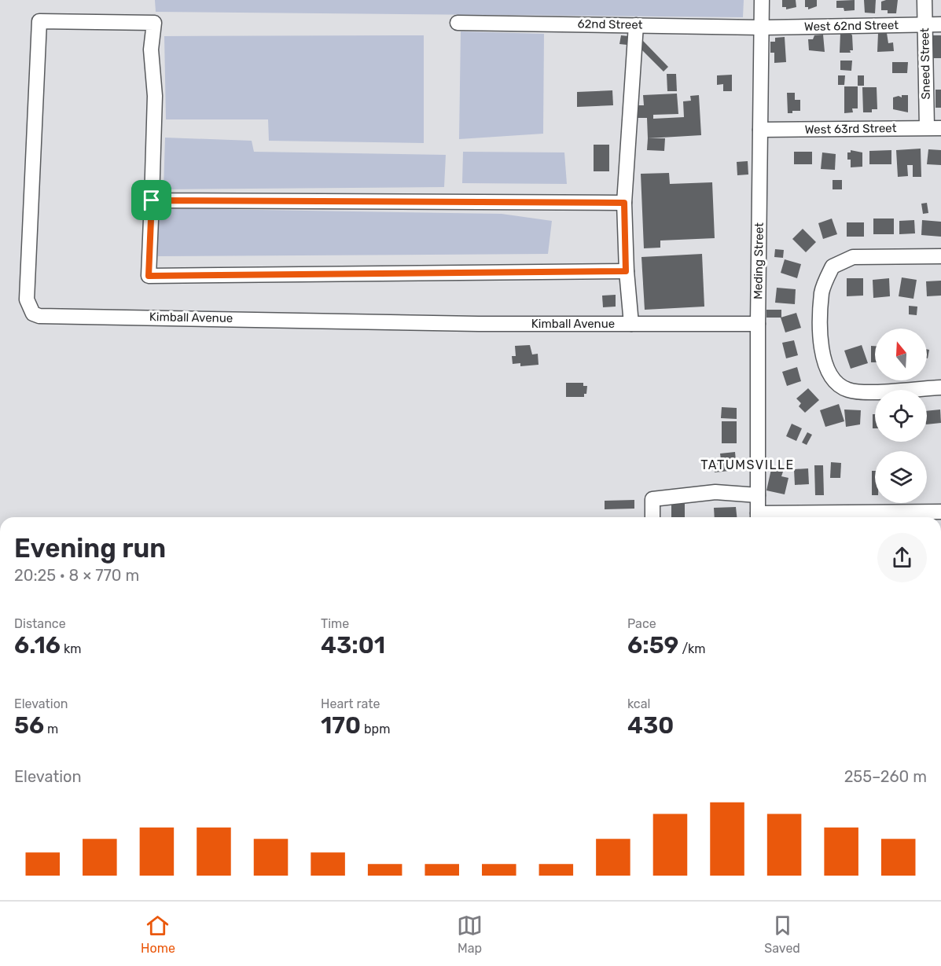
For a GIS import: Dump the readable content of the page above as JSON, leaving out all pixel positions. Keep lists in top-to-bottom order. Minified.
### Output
{"streets":{"street":["62nd Street","West 62nd Street","Sneed Street","West 63rd Street","Meding Street","Kimball Avenue"]},"crossings":[["62nd Street","West 62nd Street"],["62nd Street","Meding Street"],["West 62nd Street","Sneed Street"],["West 62nd Street","Meding Street"],["Sneed Street","West 63rd Street"],["West 63rd Street","Meding Street"],["Meding Street","Kimball Avenue"]],"districts":["TATUMSVILLE"],"north":"top","page":{"heading":["Evening run","20:25 · 8 × 770 m"],"stats":[["Distance","6.16 km"],["Time","43:01"],["Pace","6:59 /km"],["Elevation","56 m"],["Heart rate","170 bpm"],["kcal","430"]],"chart":["Elevation","255–260 m"],"tabs":["Home","Map","Saved"]}}
